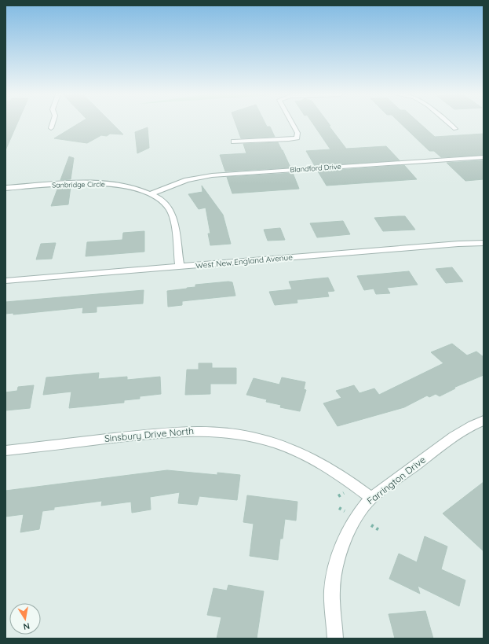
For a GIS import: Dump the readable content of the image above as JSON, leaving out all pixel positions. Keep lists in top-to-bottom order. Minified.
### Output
{"streets":{"street":["Blandford Drive","Sanbridge Circle","West New England Avenue","Sinsbury Drive North","Farrington Drive"]},"crossings":[["Blandford Drive","Sanbridge Circle"],["Sanbridge Circle","West New England Avenue"],["Sinsbury Drive North","Farrington Drive"]],"north":"bottom"}
